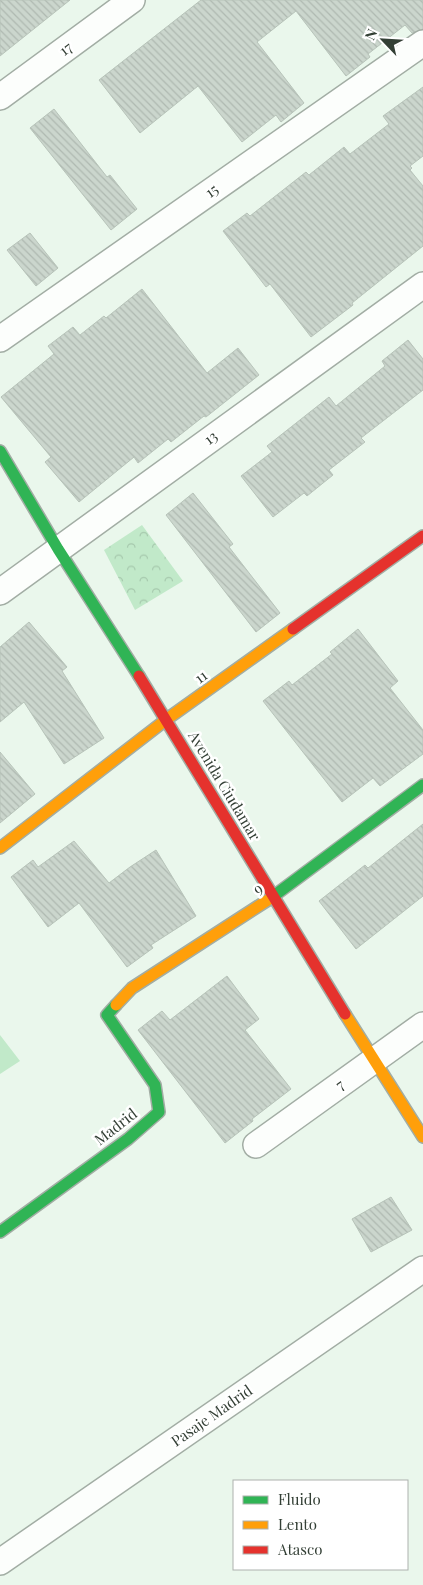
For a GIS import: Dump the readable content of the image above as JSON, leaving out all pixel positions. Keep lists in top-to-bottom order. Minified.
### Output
{"streets":{"street":["17","15","13","11","Avenida Ciudamar","9","7","Madrid","Pasaje Madrid"]},"crossings":[["13","Avenida Ciudamar"],["11","Avenida Ciudamar"],["Avenida Ciudamar","9"],["Avenida Ciudamar","7"],["9","Madrid"]],"legend":["Fluido","Lento","Atasco"],"north":"top left"}
